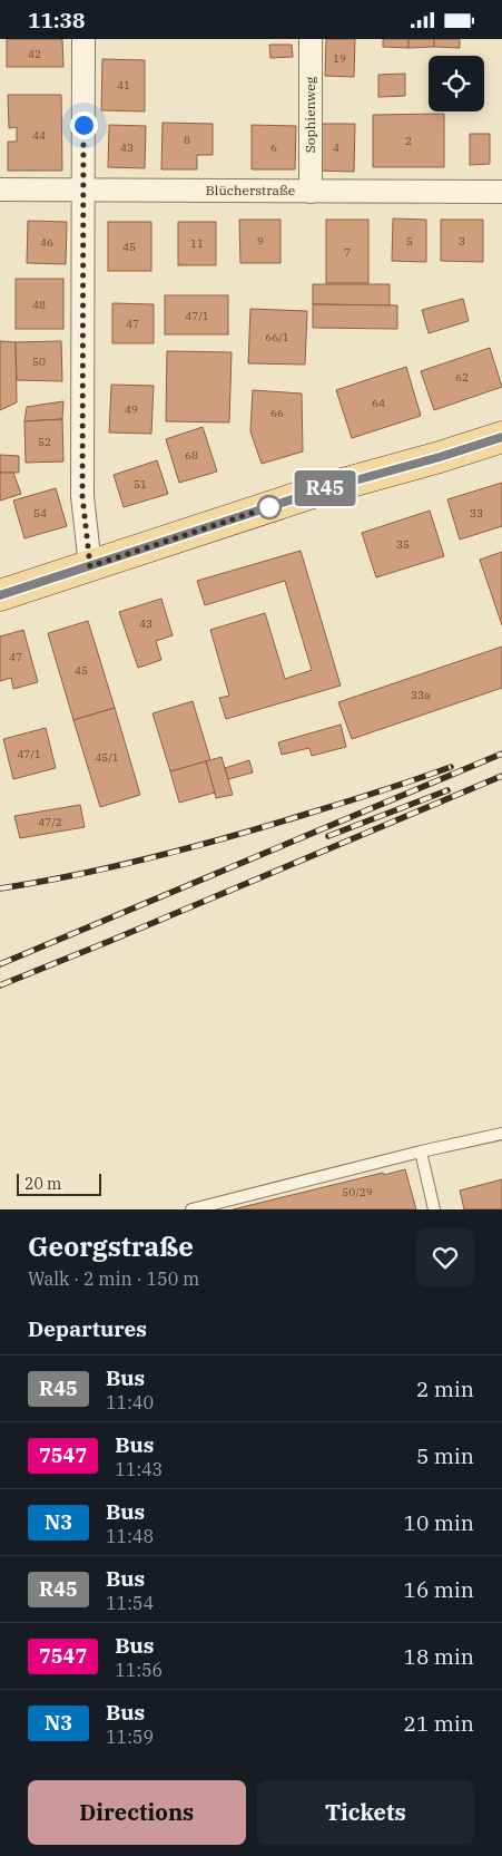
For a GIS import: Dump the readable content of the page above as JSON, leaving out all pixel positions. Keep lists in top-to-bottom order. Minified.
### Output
{"streets":{"street":["Sophienweg","Blücherstraße"]},"crossings":[["Sophienweg","Blücherstraße"]],"lines":["bus line R45"],"house_numbers":["42","19","41","44","8","2","43","6","4","9","5","3","46","11","45","7","48","47/1","47","66/1","50","62","64","49","66","52","68","51","54","33","35","43","47","45","33a","47/1","45/1","47/2","50/29"],"scale_bar":"20 m","page":{"status":"11:38","on_map":"R45","scale":"20 m","heading":[["Georgstraße","Walk · 2 min · 150 m"],"Departures"],"list":[{"mark":"R45","name":"Bus","note":"11:40","value":"2 min"},{"mark":"7547","name":"Bus","note":"11:43","value":"5 min"},{"mark":"N3","name":"Bus","note":"11:48","value":"10 min"},{"mark":"R45","name":"Bus","note":"11:54","value":"16 min"},{"mark":"7547","name":"Bus","note":"11:56","value":"18 min"},{"mark":"N3","name":"Bus","note":"11:59","value":"21 min"}],"buttons":["Directions","Tickets"]}}
